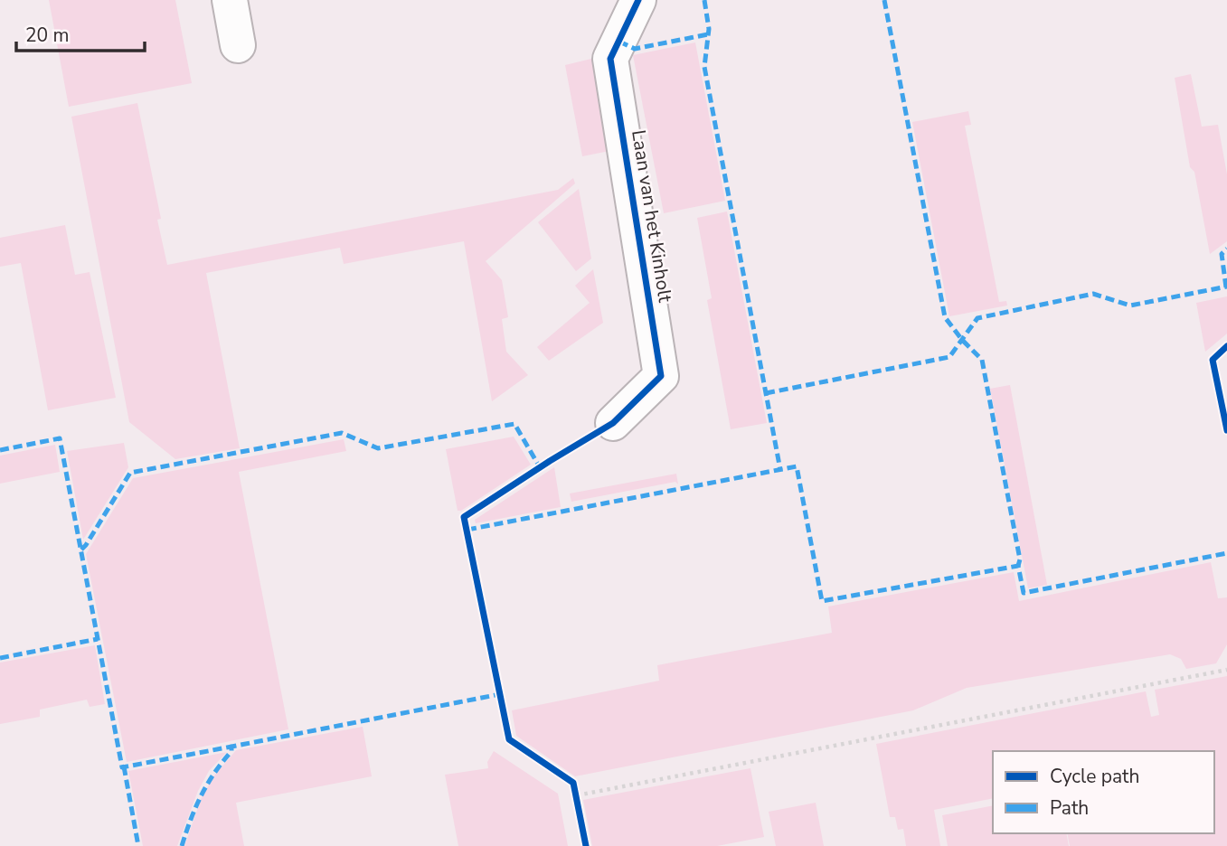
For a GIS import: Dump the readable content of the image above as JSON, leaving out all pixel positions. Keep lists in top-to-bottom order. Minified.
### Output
{"streets":{"street":["Laan van het Kinholt"]},"legend":["Cycle path","Path"],"scale_bar":"20 m"}
